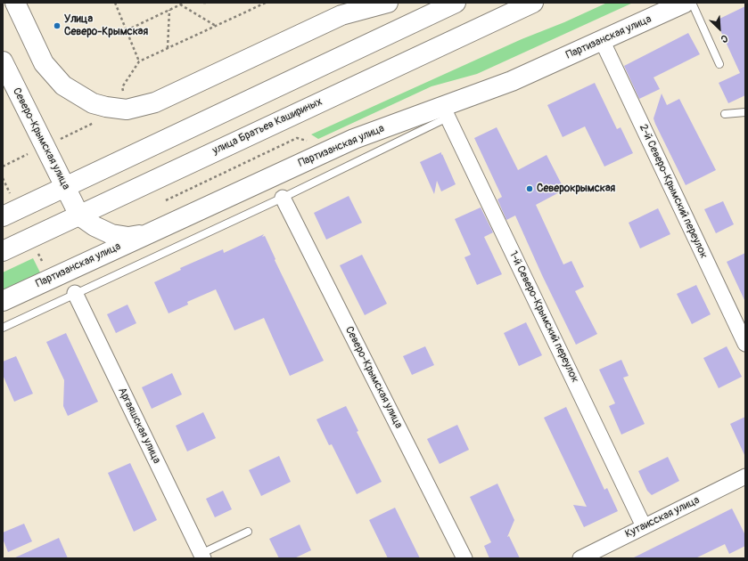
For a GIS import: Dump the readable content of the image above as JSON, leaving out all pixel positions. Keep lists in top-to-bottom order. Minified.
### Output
{"streets":{"main road":["Партизанская улица","улица Братьев Кашириных","Северо-Крымская улица"],"street":["2-й Северо-Крымский переулок","1-й Северо-Крымский переулок","Аргаяшская улица","Кутаисская улица"]},"crossings":[["Партизанская улица","2-й Северо-Крымский переулок"],["Партизанская улица","1-й Северо-Крымский переулок"],["улица Братьев Кашириных","Северо-Крымская улица"],["1-й Северо-Крымский переулок","Кутаисская улица"]],"places":["Улица Северо-Крымская","Северокрымская"],"north":"bottom right"}
